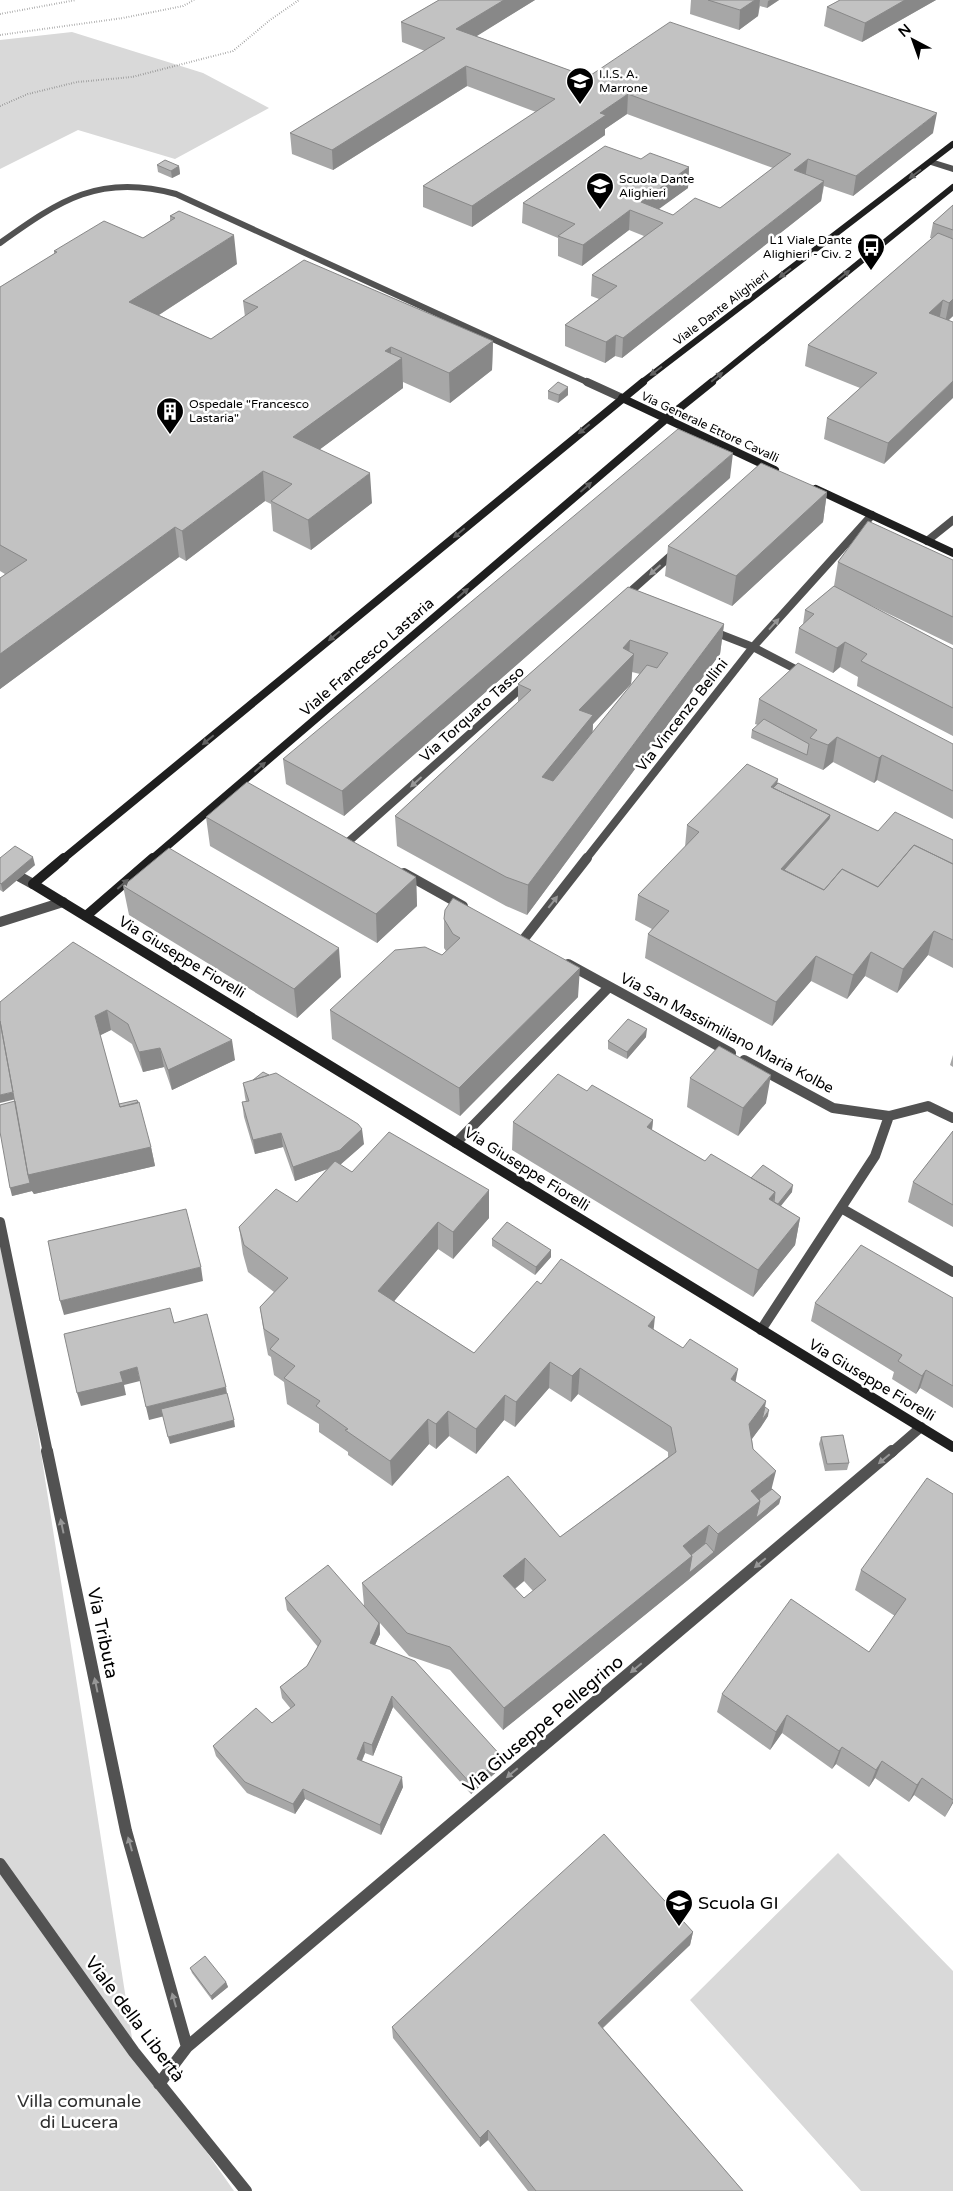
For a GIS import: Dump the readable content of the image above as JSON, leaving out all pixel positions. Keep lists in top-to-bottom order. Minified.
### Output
{"streets":{"street":["Viale Dante Alighieri","Via Generale Ettore Cavalli","Viale Francesco Lastaria","Via Torquato Tasso","Via Vincenzo Bellini","Via Giuseppe Fiorelli","Via San Massimiliano Maria Kolbe","Via Tributa","Via Giuseppe Pellegrino","Viale della Libertà"]},"crossings":[["Viale Dante Alighieri","Via Generale Ettore Cavalli"],["Via Generale Ettore Cavalli","Viale Francesco Lastaria"],["Viale Francesco Lastaria","Via Giuseppe Fiorelli"],["Via Giuseppe Fiorelli","Via Giuseppe Pellegrino"],["Via Tributa","Via Giuseppe Pellegrino"],["Via Giuseppe Pellegrino","Viale della Libertà"]],"one_way":["Via Torquato Tasso","Via Vincenzo Bellini","Via Tributa","Via Giuseppe Pellegrino"],"parks":["Villa comunale di Lucera"],"places":{"school or university":["I.I.S. A. Marrone","Scuola Dante Alighieri","Scuola GI"],"bus stop":["L1 Viale Dante Alighieri - Civ. 2"],"building":["Ospedale \"Francesco Lastaria\""]},"north":"top left"}
